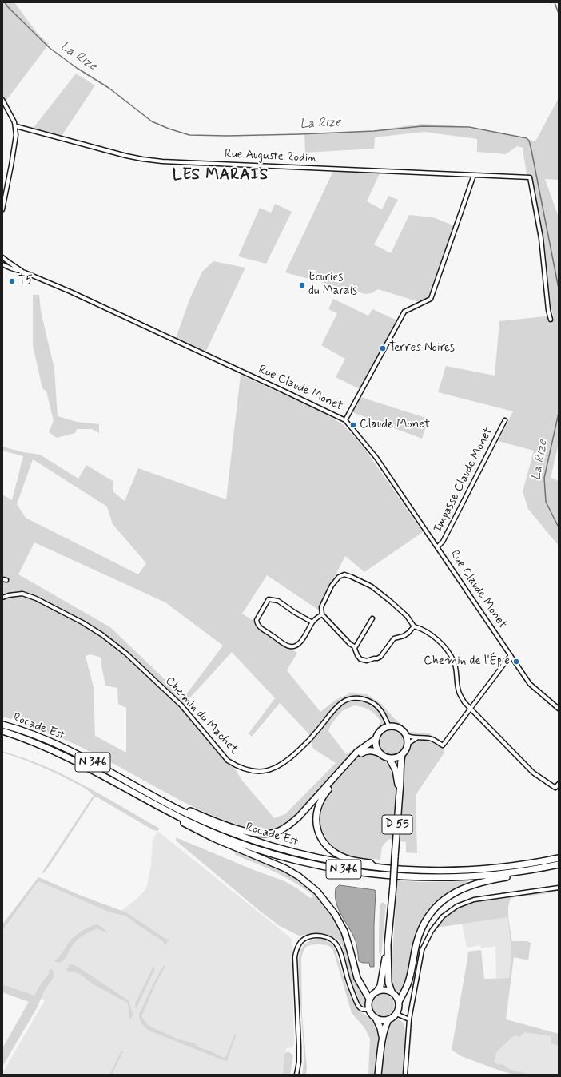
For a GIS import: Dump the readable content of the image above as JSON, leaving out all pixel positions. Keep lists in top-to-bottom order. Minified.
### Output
{"streets":{"main road":["Rocade Est","N 346","D 55"],"street":["Rue Auguste Rodin","Rue Claude Monet","Impasse Claude Monet","Chemin du Machet"]},"crossings":[["Rue Claude Monet","Impasse Claude Monet"],["Chemin du Machet","D 55"]],"districts":["LES MARAIS"],"water":["La Rize"],"places":["T5","Ecuries du Marais","Terres Noires","Claude Monet","Chemin de l'Épie"]}
